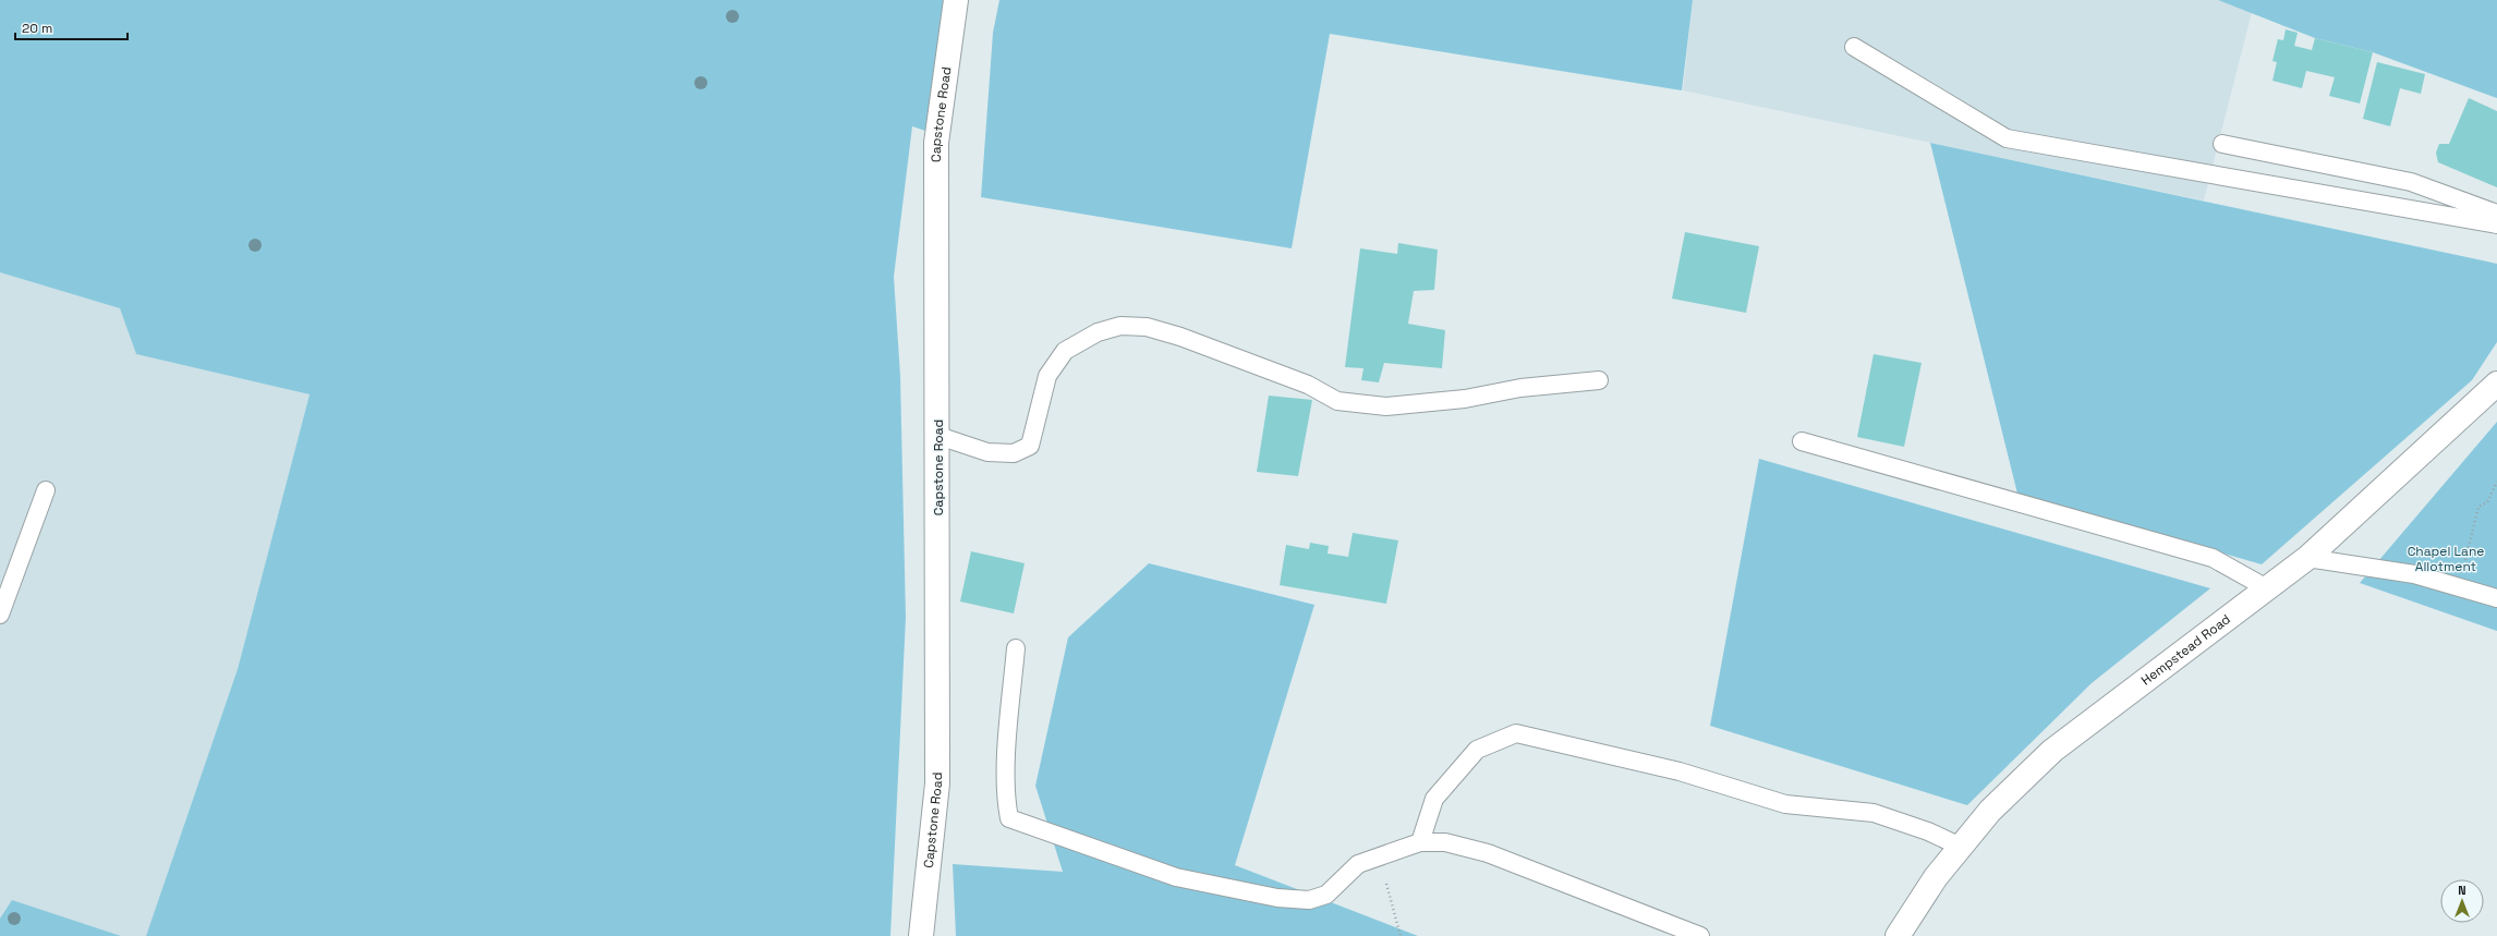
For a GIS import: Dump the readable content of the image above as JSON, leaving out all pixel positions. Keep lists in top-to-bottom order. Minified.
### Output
{"streets":{"street":["Capstone Road","Hempstead Road"]},"parks":["Chapel Lane Allotment"],"scale_bar":"20 m","north":"top"}
